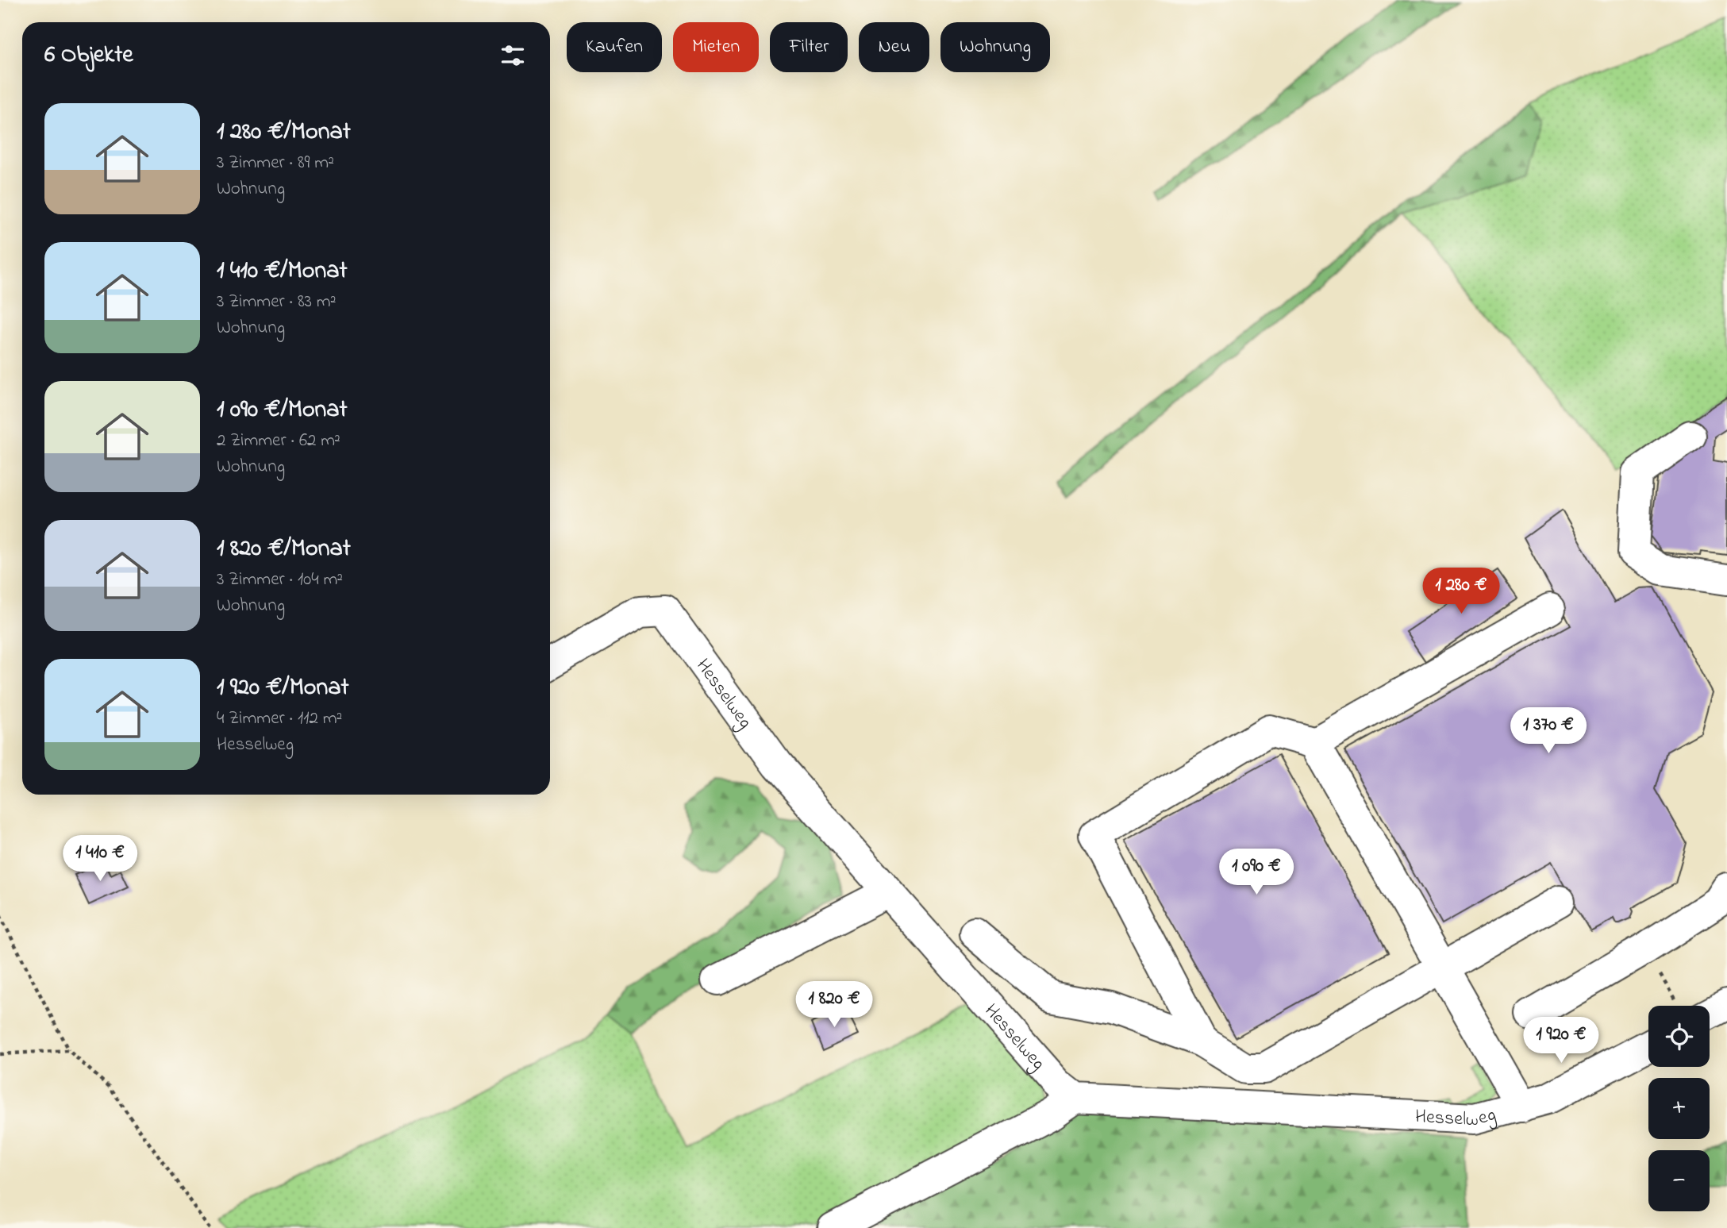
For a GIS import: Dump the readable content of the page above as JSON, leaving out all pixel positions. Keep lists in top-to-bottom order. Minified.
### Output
{"streets":{"street":["Hesselweg"]},"page":{"chip":["Kaufen","Mieten","Filter","Neu","Wohnung"],"heading":"6 Objekte","list":[{"name":"1 280 €/Monat","note":"3 Zimmer · 89 m² · Wohnung"},{"name":"1 410 €/Monat","note":"3 Zimmer · 83 m² · Wohnung"},{"name":"1 090 €/Monat","note":"2 Zimmer · 62 m² · Wohnung"},{"name":"1 820 €/Monat","note":"3 Zimmer · 104 m² · Wohnung"},{"name":"1 920 €/Monat","note":"4 Zimmer · 112 m² · Hesselweg"}],"price":["1 280 €","1 370 €","1 410 €","1 090 €","1 820 €","1 920 €"],"map_buttons":["+","−"]}}
